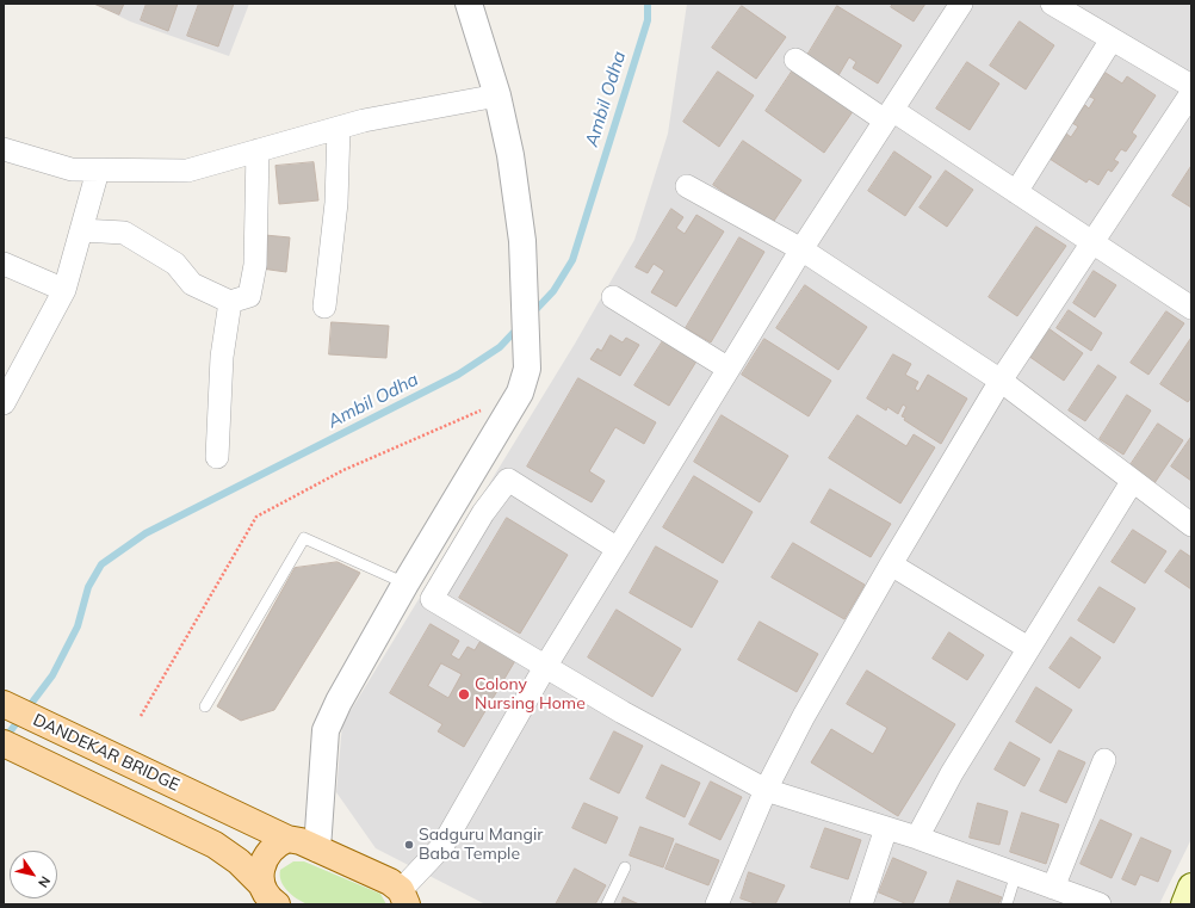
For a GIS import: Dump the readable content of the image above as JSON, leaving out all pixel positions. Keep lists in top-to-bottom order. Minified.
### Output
{"streets":{"main road":["DANDEKAR BRIDGE"]},"water":["Ambil Odha"],"places":["Colony Nursing Home","Sadguru Mangir Baba Temple"],"north":"bottom right"}
